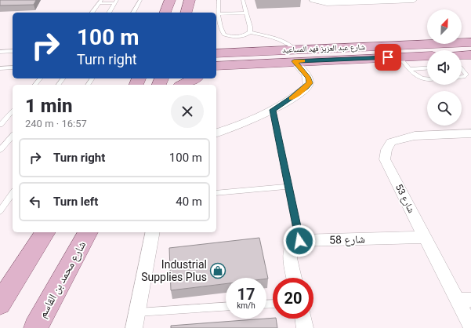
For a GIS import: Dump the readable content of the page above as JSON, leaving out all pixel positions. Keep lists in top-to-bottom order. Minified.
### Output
{"streets":{"main road":["شارع عبد العزيز فهد المساعيد","شارع محمد بن القاسم"],"street":["شارع 53","شارع 58"]},"crossings":[["شارع 53","شارع 58"]],"places":{"shop":["Industrial Supplies Plus"]},"north":"top right","page":{"turn":["100 m","Turn right"],"heading":["1 min","240 m · 16:57"],"list":[{"name":"Turn right","value":"100 m"},{"name":"Turn left","value":"40 m"}],"speed":"17 km/h","limit":"20"}}
